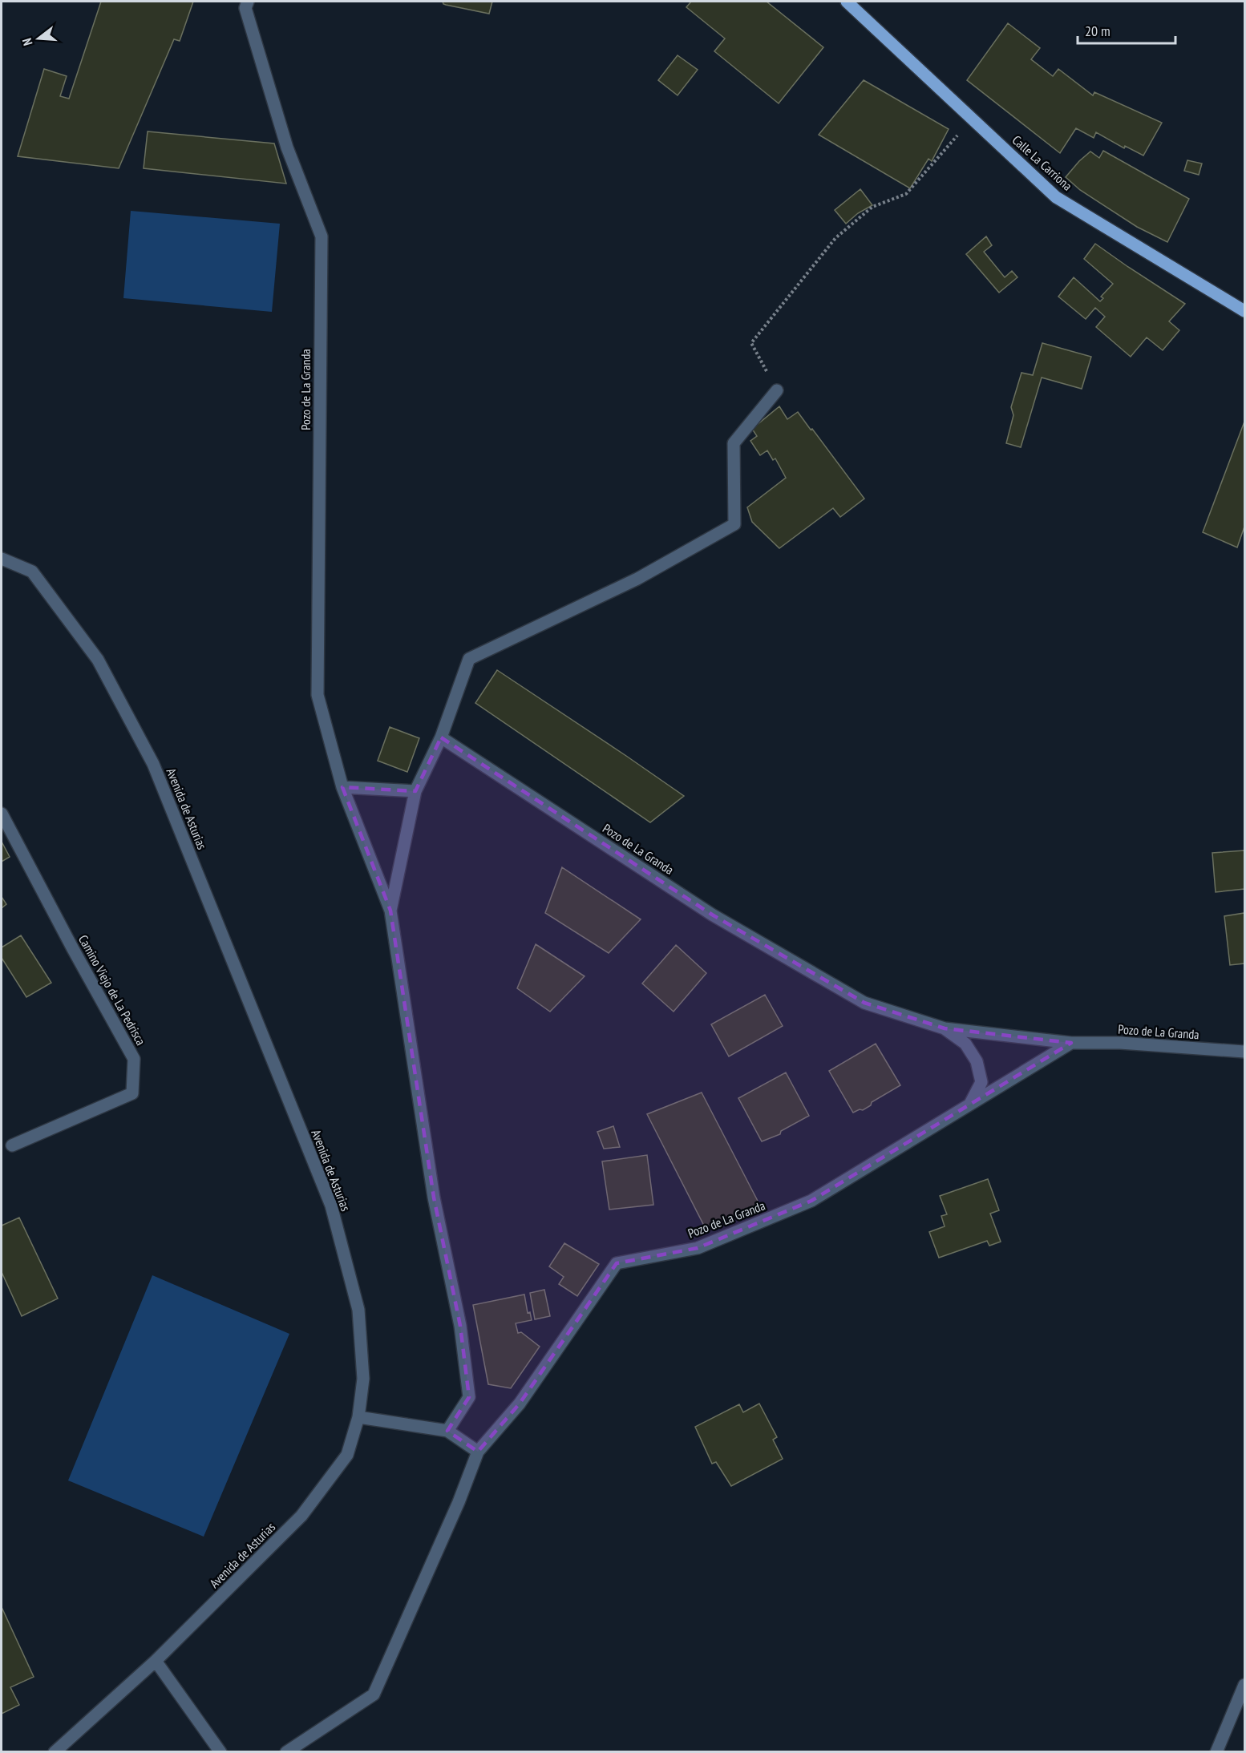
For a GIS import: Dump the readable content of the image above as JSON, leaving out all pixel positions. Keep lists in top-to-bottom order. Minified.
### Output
{"streets":{"main road":["Calle La Carriona"],"street":["Pozo de La Granda","Avenida de Asturias","Camino Viejo de La Pedrisca"]},"scale_bar":"20 m","north":"left"}
